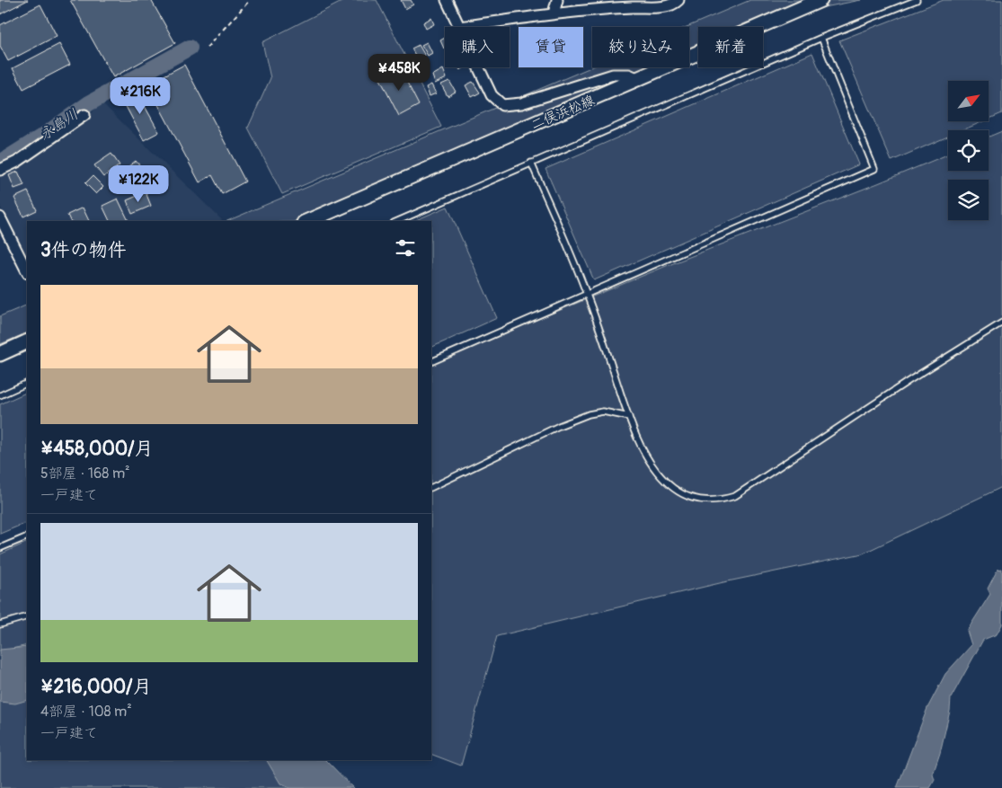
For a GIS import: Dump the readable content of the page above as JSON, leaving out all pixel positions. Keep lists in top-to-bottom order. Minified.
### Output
{"streets":{"main road":["二俣浜松線"]},"water":["永島川"],"north":"top right","page":{"chip":["購入","賃貸","絞り込み","新着"],"price":["¥458K","¥216K","¥122K"],"heading":"3件の物件","list":[{"name":"¥458,000/月","note":"5部屋 · 168 m² · 一戸建て"},{"name":"¥216,000/月","note":"4部屋 · 108 m² · 一戸建て"}]}}
